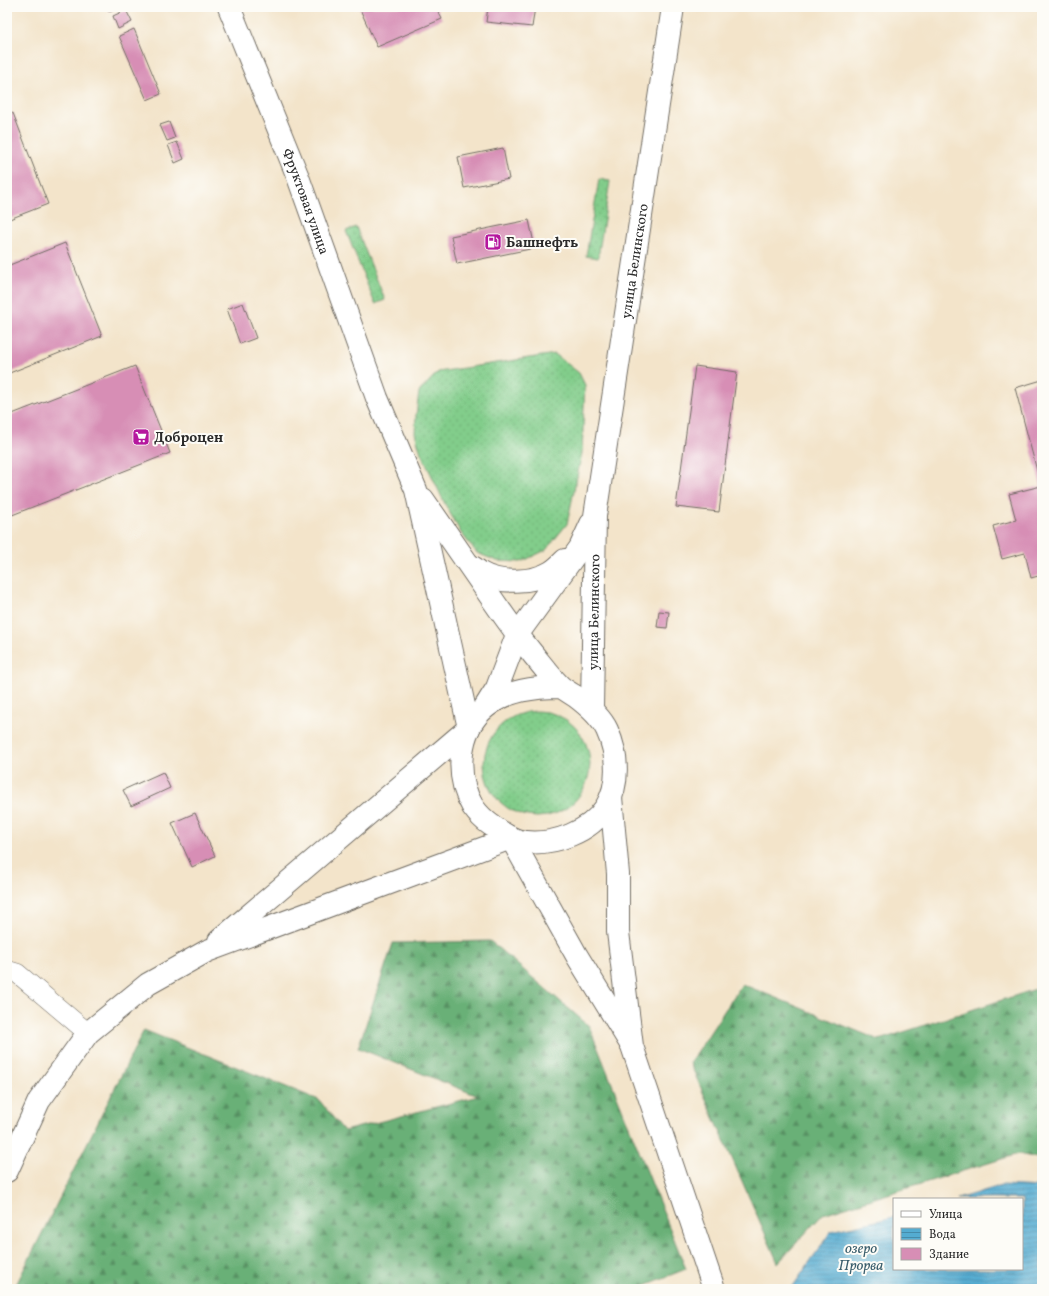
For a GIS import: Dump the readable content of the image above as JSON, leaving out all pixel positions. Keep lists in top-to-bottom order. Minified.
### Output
{"streets":{"main road":["Фруктовая улица","улица Белинского"]},"water":["озеро Прорва"],"places":{"fuel station":["Башнефть"],"supermarket":["Доброцен"]},"legend":["Улица","Вода","Здание"]}
